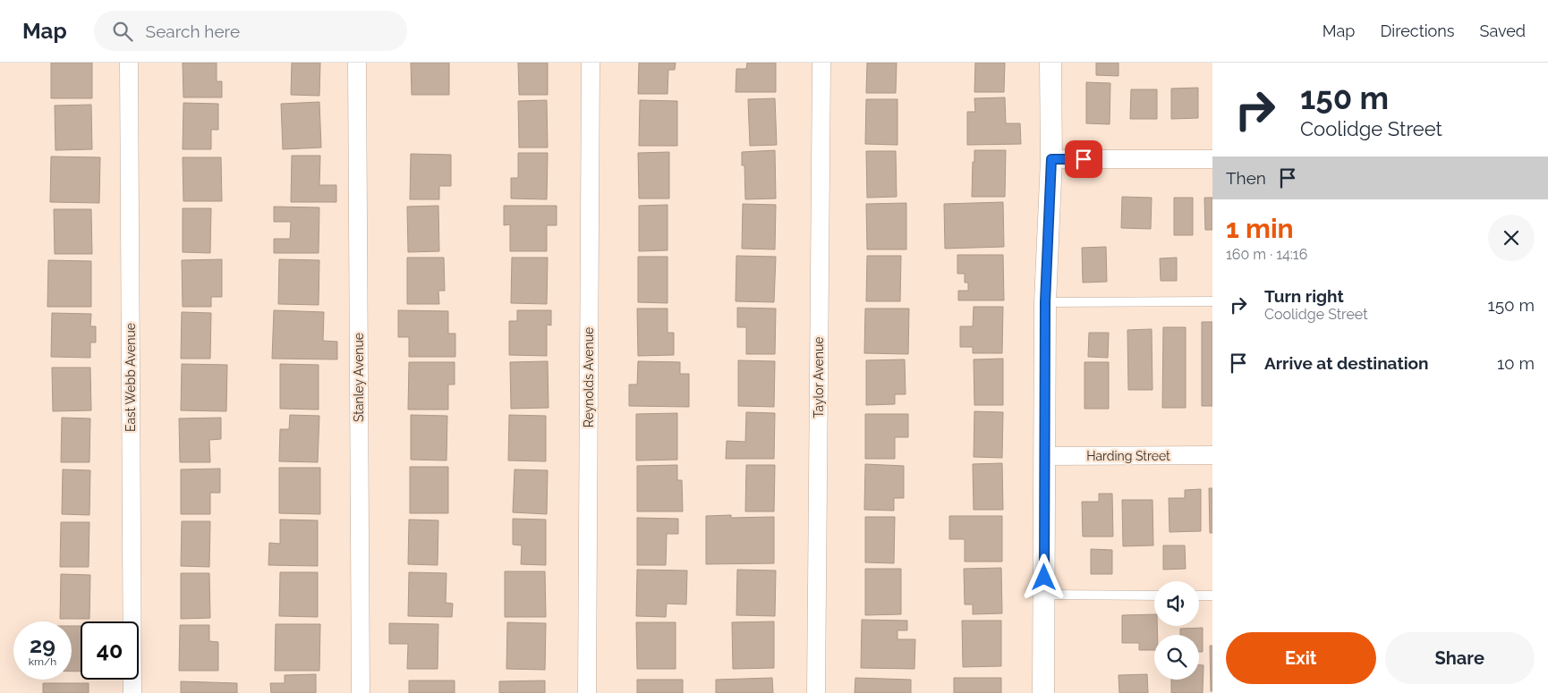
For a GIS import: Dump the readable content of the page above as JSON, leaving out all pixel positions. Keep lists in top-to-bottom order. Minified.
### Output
{"streets":{"street":["East Webb Avenue","Stanley Avenue","Reynolds Avenue","Taylor Avenue","Harding Street"]},"page":{"header":"Map","search":"Search here","nav":["Map","Directions","Saved"],"turn":["150 m","Coolidge Street"],"then":"Then","heading":["1 min","160 m · 14:16"],"list":[{"name":"Turn right","note":"Coolidge Street","value":"150 m"},{"name":"Arrive at destination","value":"10 m"}],"speed":"29 km/h","limit":"40","buttons":["Exit","Share"]}}
